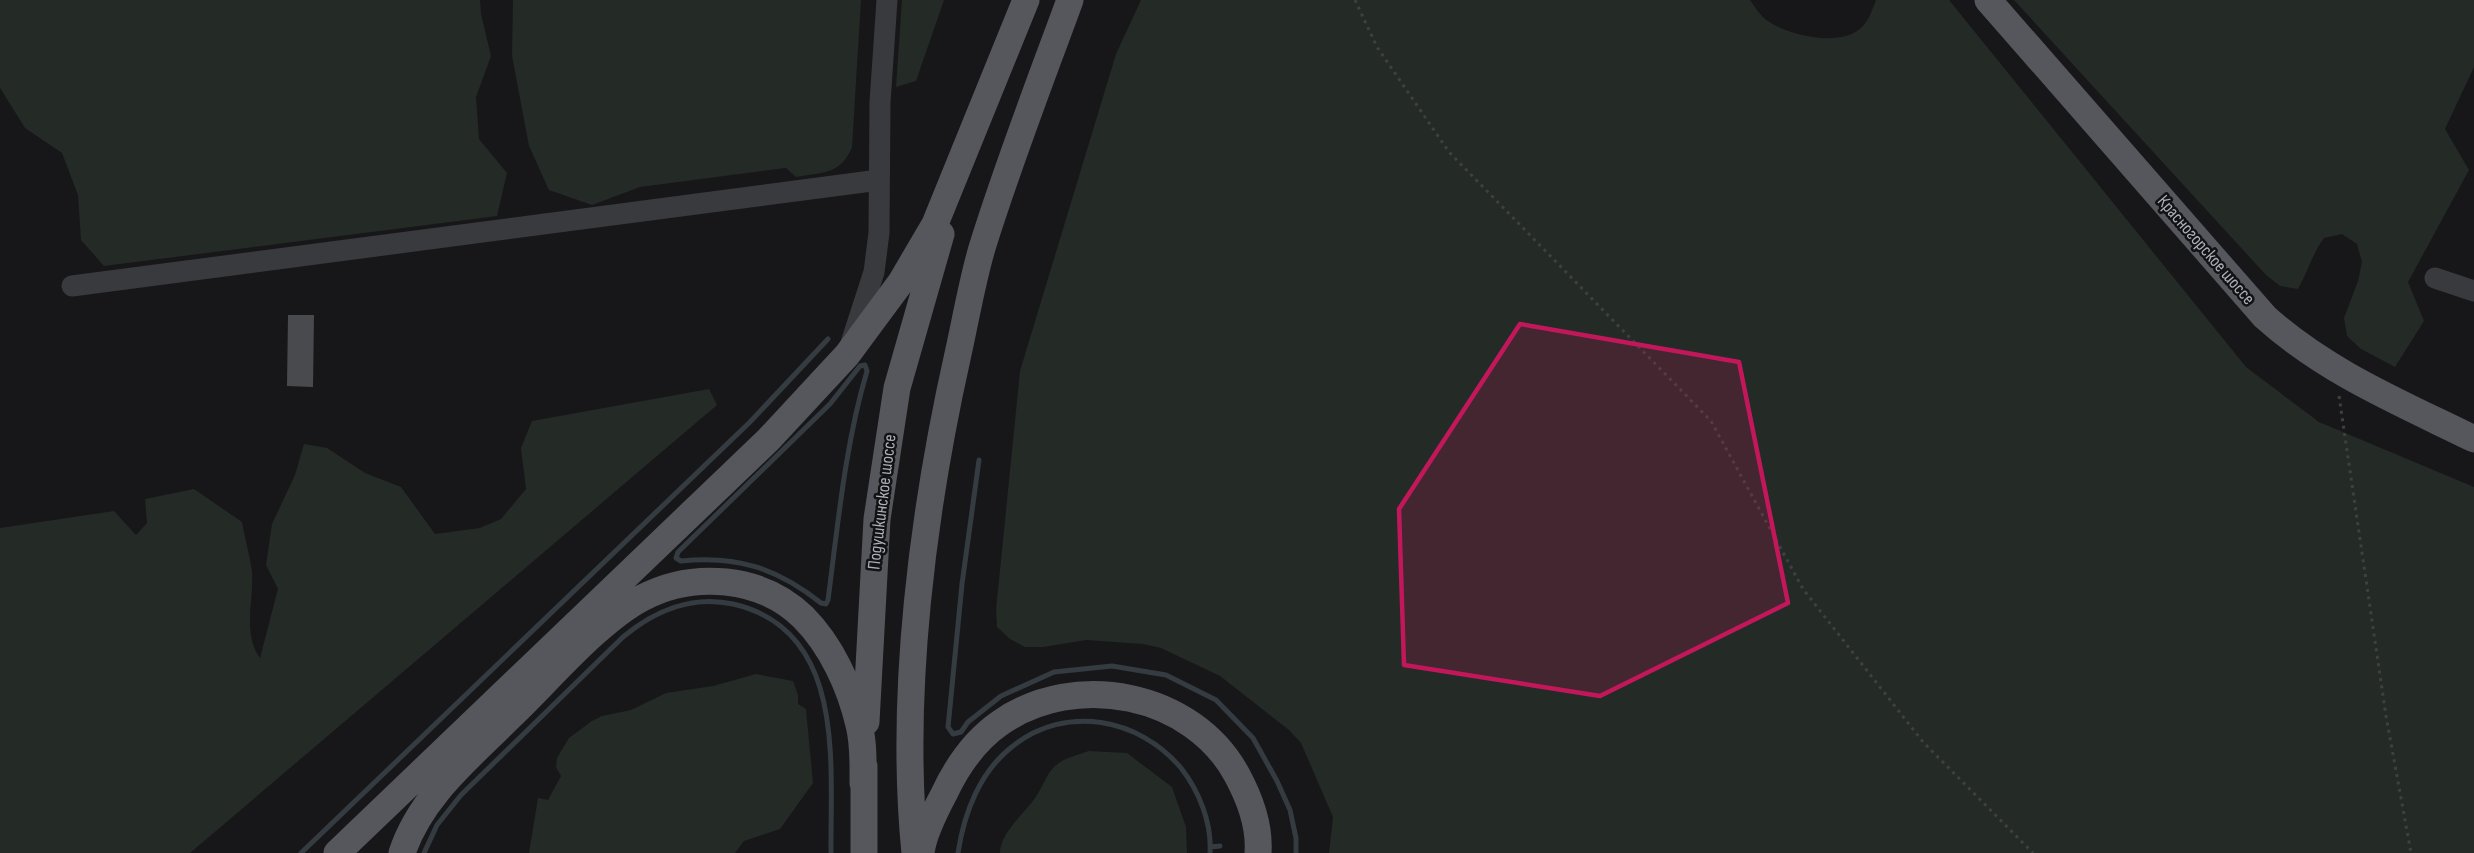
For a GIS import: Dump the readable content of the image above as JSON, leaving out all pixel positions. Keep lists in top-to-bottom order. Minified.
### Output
{"streets":{"main road":["Красногорское шоссе","Подушкинское шоссе"]}}
